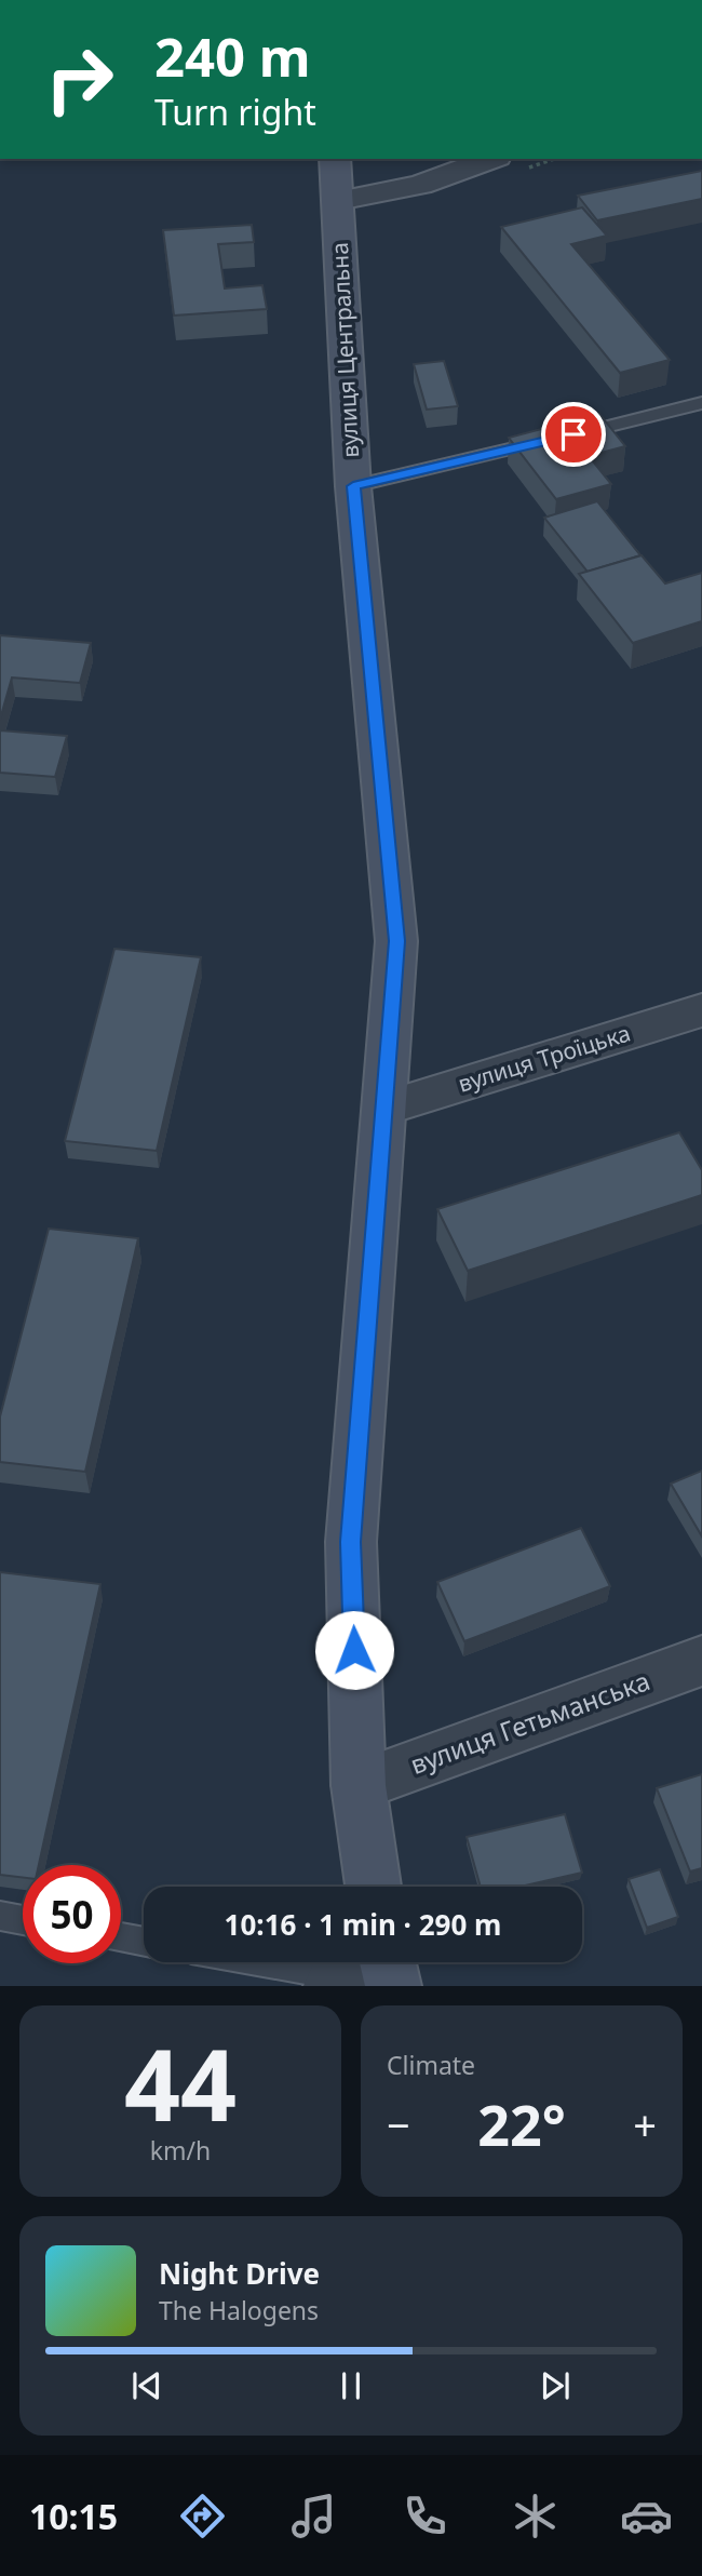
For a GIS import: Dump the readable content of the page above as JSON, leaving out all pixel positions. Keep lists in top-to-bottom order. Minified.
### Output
{"streets":{"main road":["вулиця Центральна"],"street":["вулиця Троїцька","вулиця Гетьманська"]},"crossings":[["вулиця Центральна","вулиця Троїцька"],["вулиця Центральна","вулиця Гетьманська"]],"page":{"turn":["240 m","Turn right"],"limit":"50","trip":"10:16 · 1 min · 290 m","tile":[["44","km/h"],"Climate"],"heat":["−","22°","+"],"song":["Night Drive","The Halogens"],"tabs":"10:15"}}
